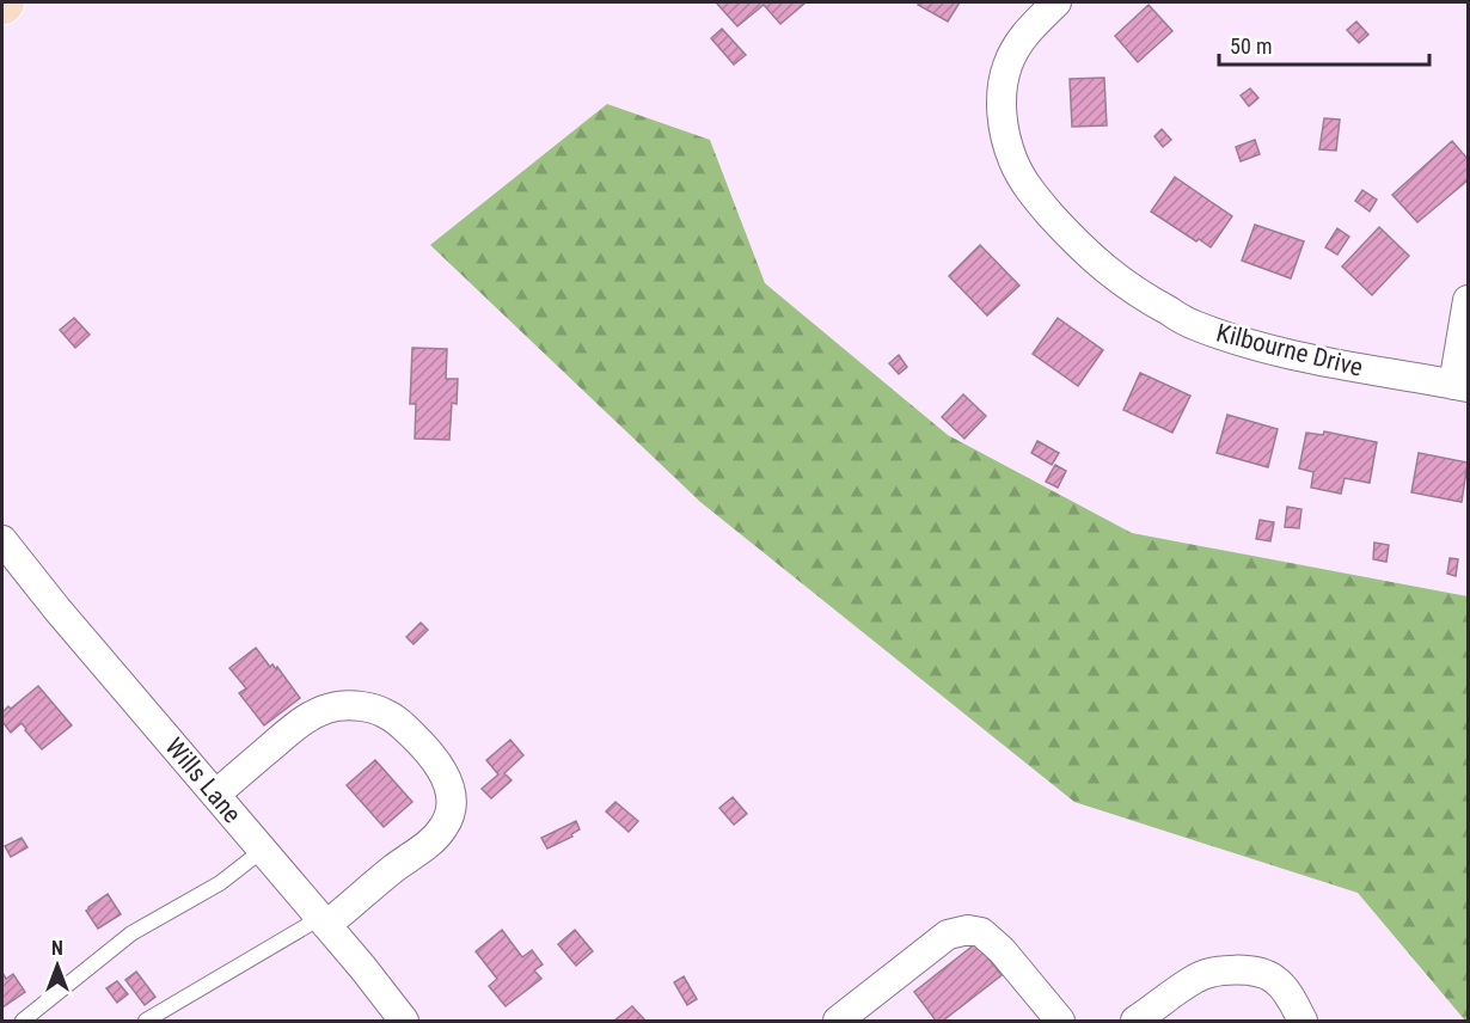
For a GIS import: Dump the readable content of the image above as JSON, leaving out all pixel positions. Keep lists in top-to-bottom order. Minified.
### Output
{"streets":{"street":["Kilbourne Drive","Wills Lane"]},"scale_bar":"50 m","north":"top"}
